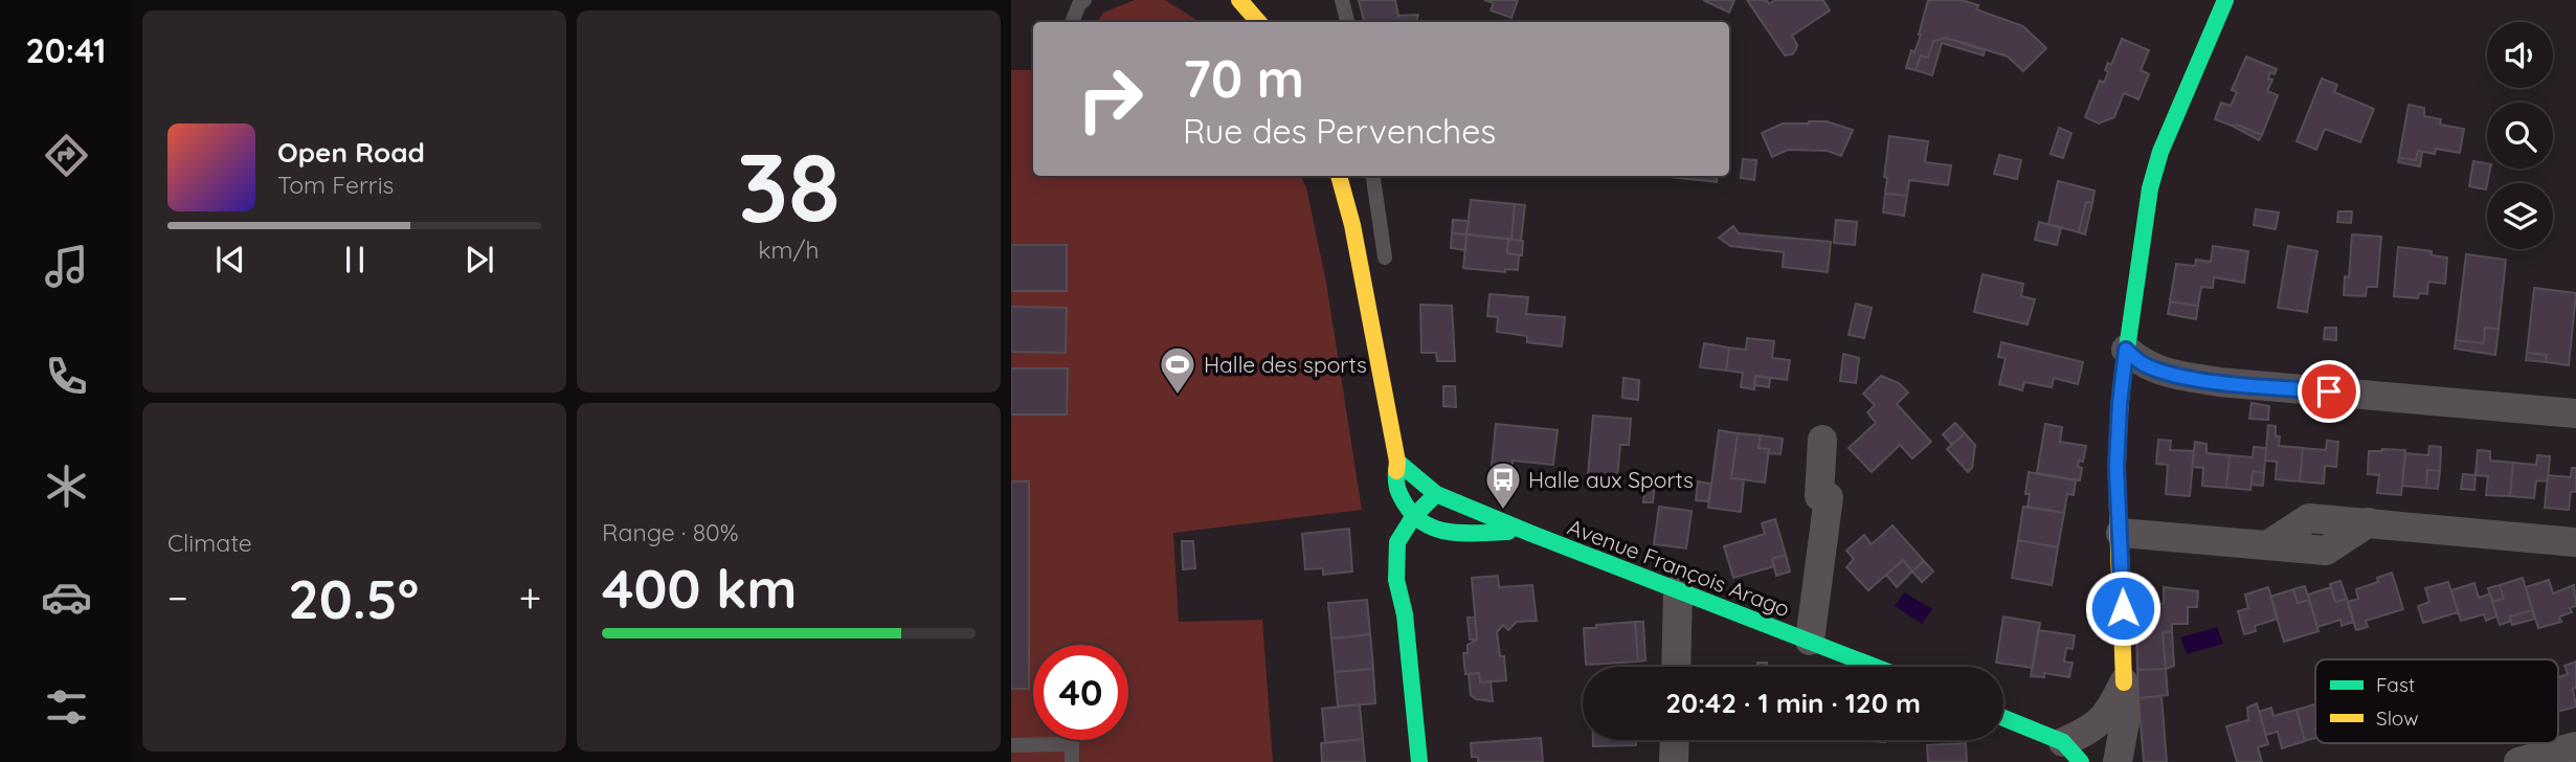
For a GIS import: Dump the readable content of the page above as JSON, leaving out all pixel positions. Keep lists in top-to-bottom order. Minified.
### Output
{"streets":{"main road":["Avenue François Arago"]},"places":{"sports":["Halle des sports"],"bus stop":["Halle aux Sports"]},"legend":["Fast","Slow"],"page":{"tabs":"20:41","tile":[["38","km/h"],"Climate",["Range · 80%","400 km"]],"turn":["70 m","Rue des Pervenches"],"song":["Open Road","Tom Ferris"],"heat":["−","20.5°","+"],"limit":"40","trip":"20:42 · 1 min · 120 m"}}
